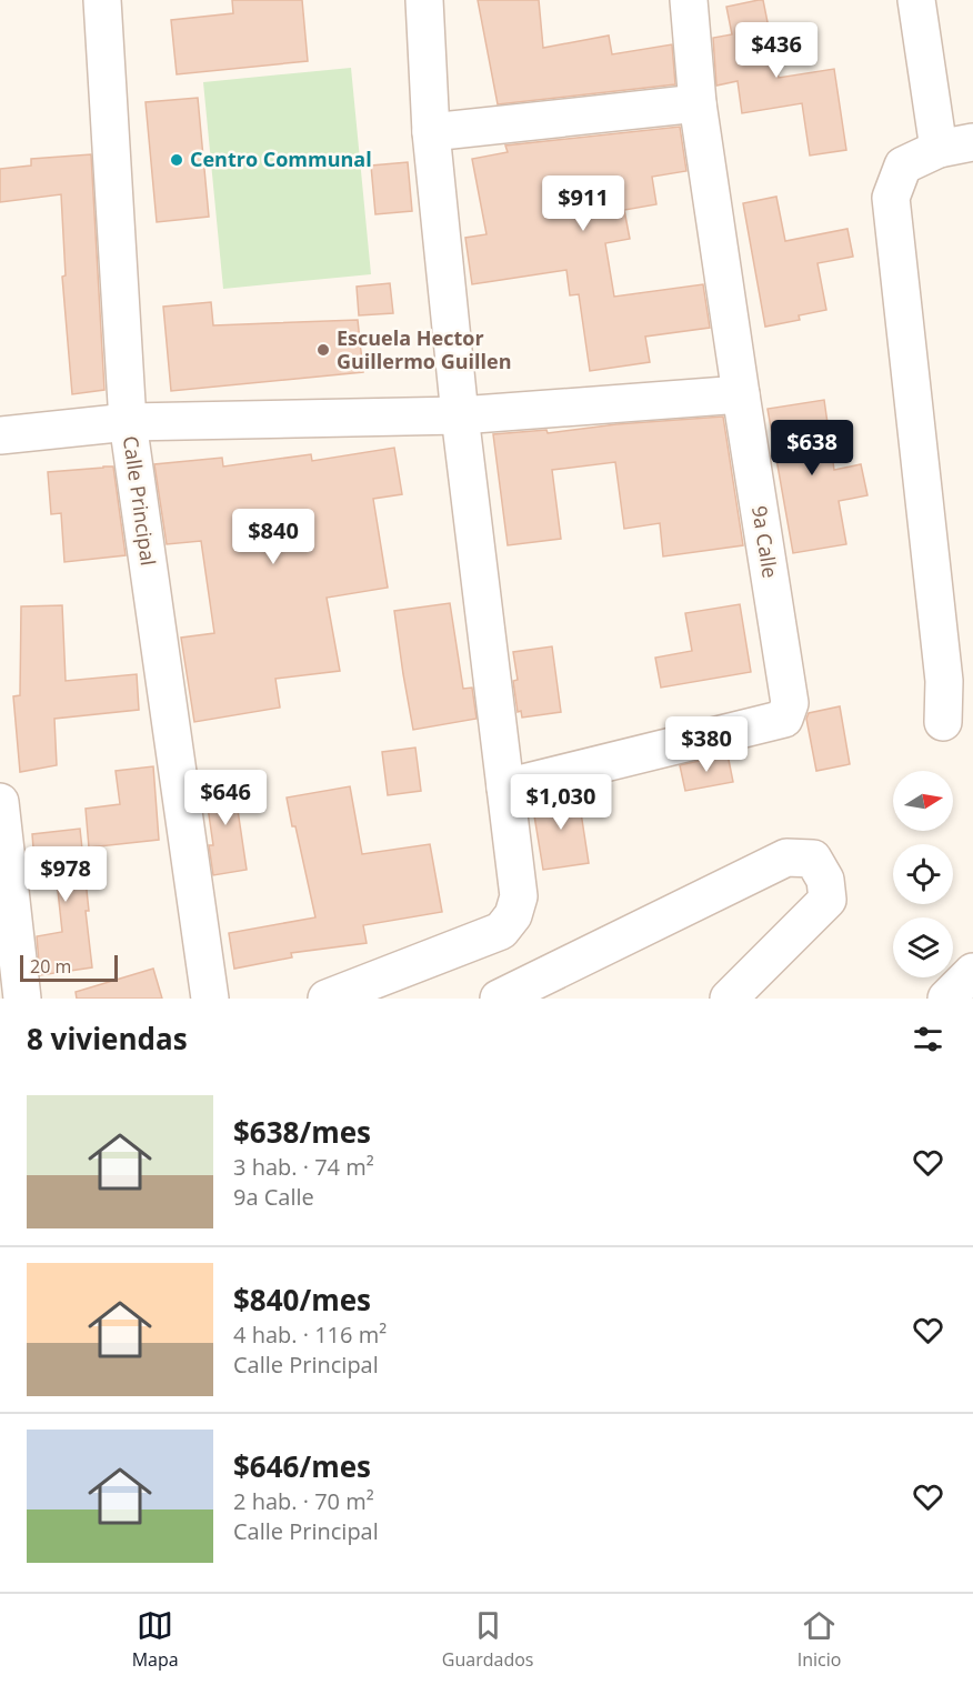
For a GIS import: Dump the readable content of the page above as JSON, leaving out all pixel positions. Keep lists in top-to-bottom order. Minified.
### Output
{"streets":{"street":["Calle Principal","9a Calle"]},"places":["Centro Communal","Escuela Hector Guillermo Guillen"],"scale_bar":"20 m","north":"right","page":{"price":["$436","$911","$638","$840","$380","$646","$1,030","$978"],"scale":"20 m","heading":"8 viviendas","list":[{"name":"$638/mes","note":"3 hab. · 74 m² · 9a Calle"},{"name":"$840/mes","note":"4 hab. · 116 m² · Calle Principal"},{"name":"$646/mes","note":"2 hab. · 70 m² · Calle Principal"}],"tabs":["Mapa","Guardados","Inicio"]}}
